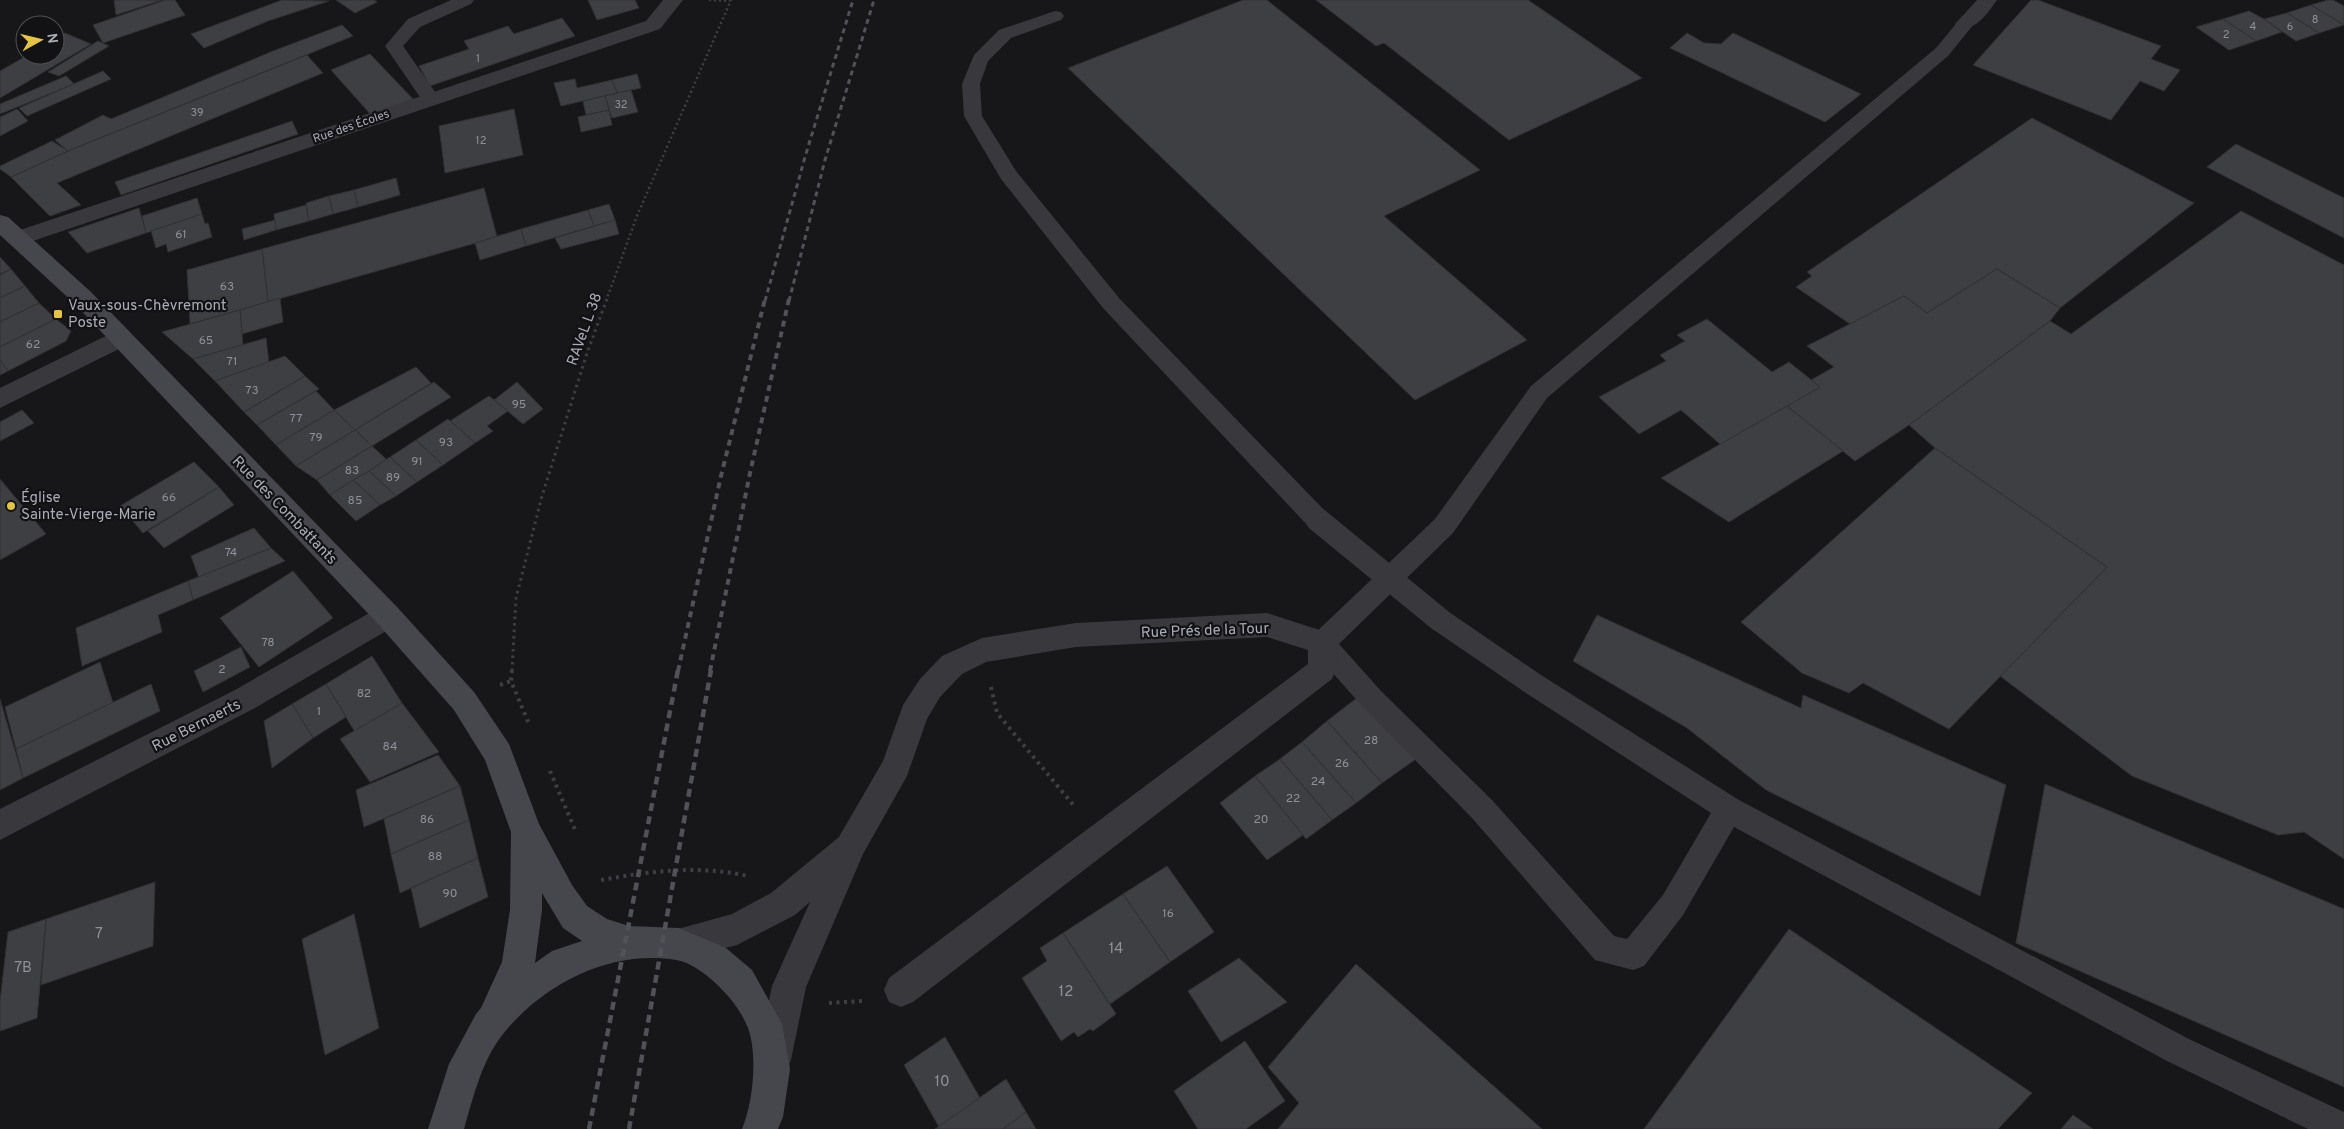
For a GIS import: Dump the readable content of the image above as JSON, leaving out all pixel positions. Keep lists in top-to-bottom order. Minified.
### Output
{"streets":{"main road":["Rue des Combattants"],"street":["Rue des Écoles","Rue Prés de la Tour","Rue Bernaerts"],"path":["RAVeL L 38"]},"crossings":[["Rue des Écoles","Rue des Combattants"],["Rue des Combattants","Rue Bernaerts"]],"places":{"transit":["Vaux-sous-Chèvremont Poste"],"other":["Église Sainte-Vierge-Marie"]},"house_numbers":["8","4","6","2","1","32","39","12","61","63","65","62","71","73","95","77","79","93","91","83","89","66","85","74","78","2","82","1","28","84","26","24","22","86","20","88","90","16","7","14","7B","12","10"],"north":"right"}
